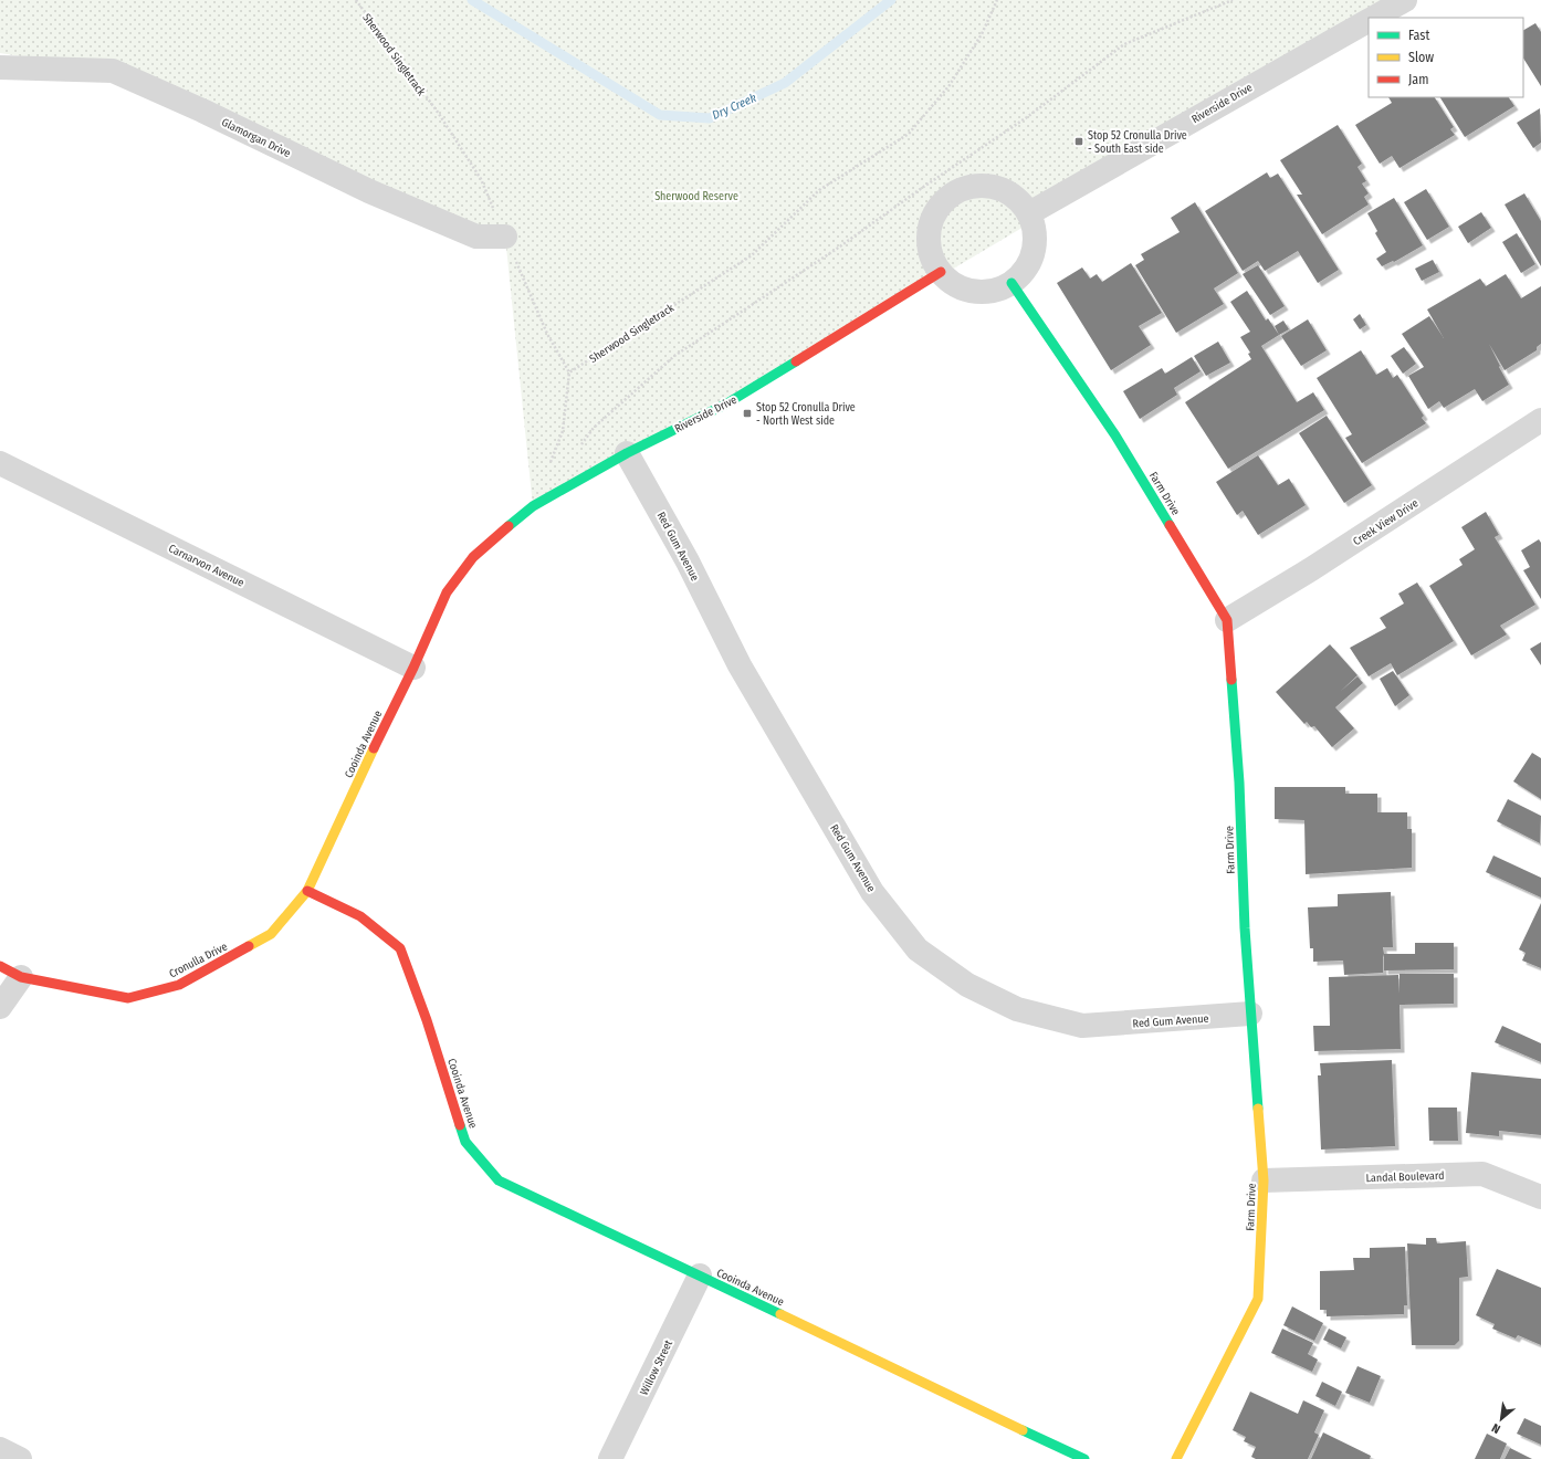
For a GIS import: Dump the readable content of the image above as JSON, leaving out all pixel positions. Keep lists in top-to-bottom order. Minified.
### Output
{"streets":{"street":["Riverside Drive","Glamorgan Drive","Farm Drive","Creek View Drive","Red Gum Avenue","Carnarvon Avenue","Cooinda Avenue","Cronulla Drive","Landal Boulevard","Willow Street"],"path":["Sherwood Singletrack"]},"crossings":[["Sherwood Singletrack","Glamorgan Drive"],["Riverside Drive","Farm Drive"],["Riverside Drive","Red Gum Avenue"],["Riverside Drive","Cooinda Avenue"],["Farm Drive","Creek View Drive"],["Farm Drive","Red Gum Avenue"],["Farm Drive","Landal Boulevard"],["Carnarvon Avenue","Cooinda Avenue"],["Cooinda Avenue","Cronulla Drive"],["Cooinda Avenue","Willow Street"]],"water":["Dry Creek"],"parks":["Sherwood Reserve"],"places":{"transit":["Stop 52 Cronulla Drive - South East side","Stop 52 Cronulla Drive - North West side"]},"legend":["Fast","Slow","Jam"],"north":"bottom left"}
